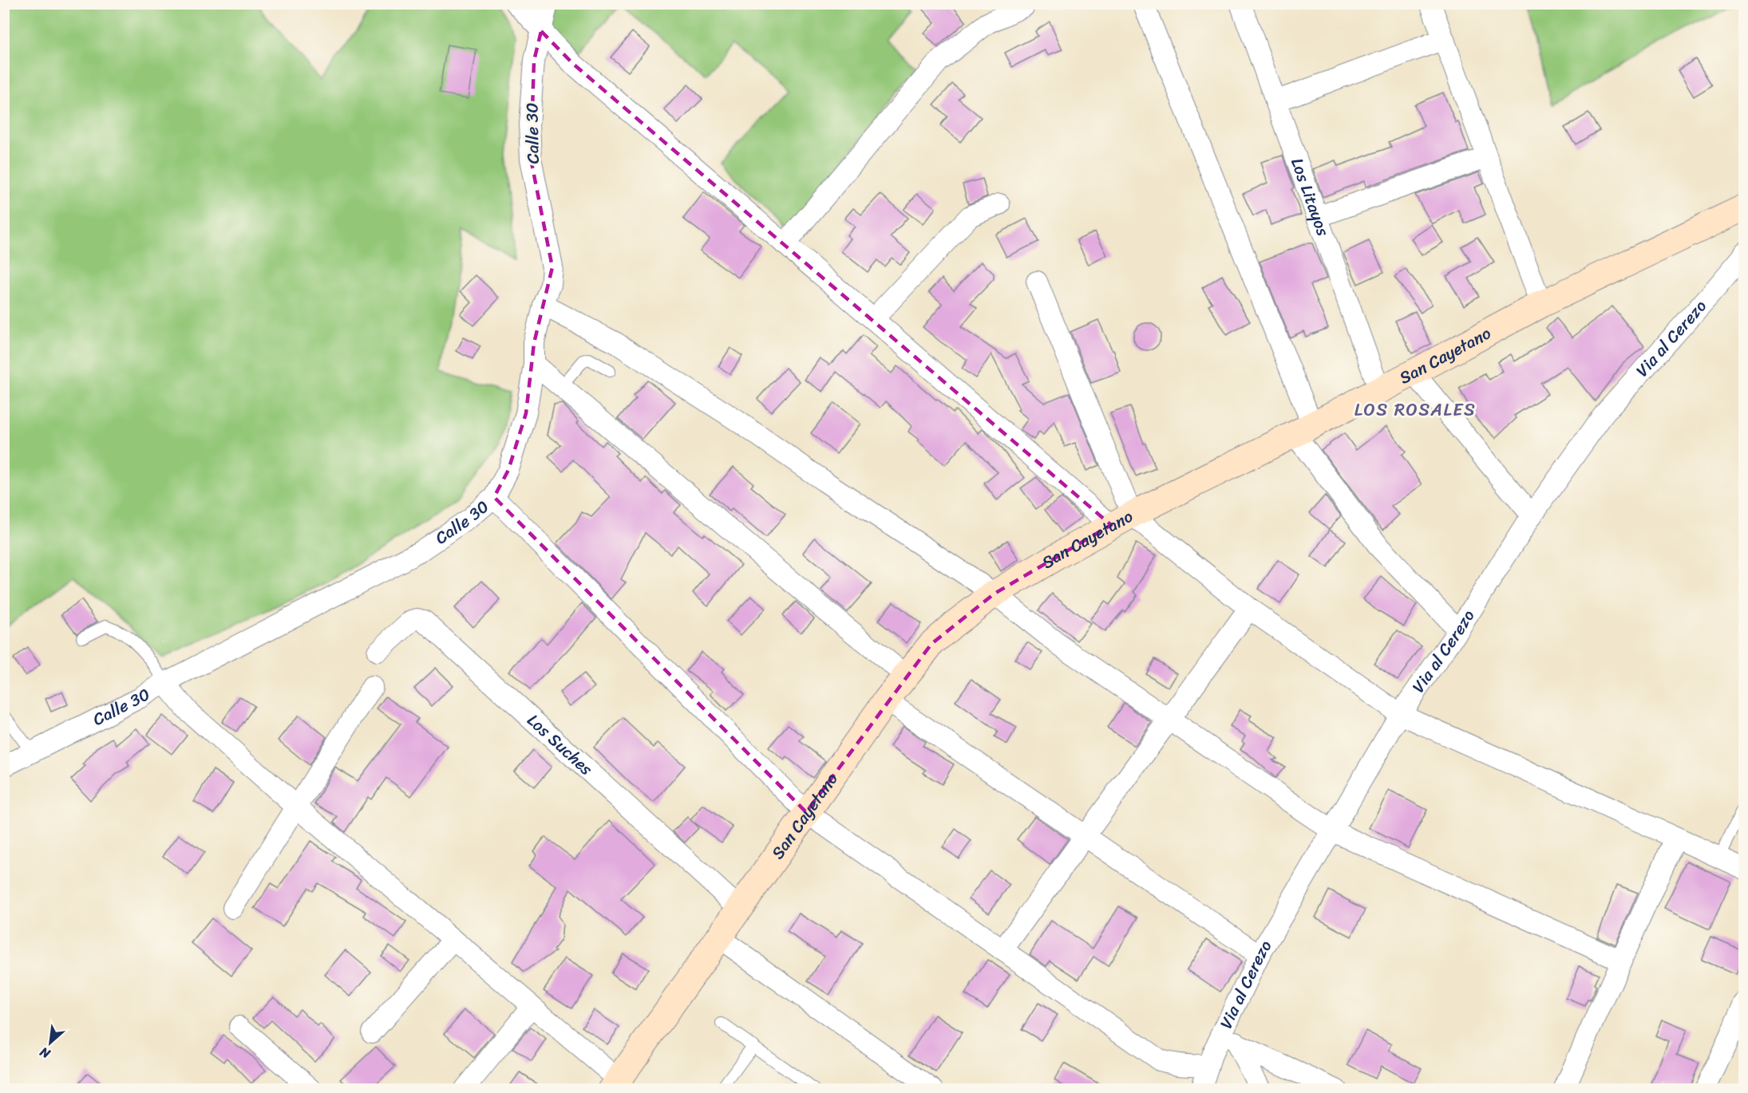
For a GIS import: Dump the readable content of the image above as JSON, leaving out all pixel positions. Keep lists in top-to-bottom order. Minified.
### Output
{"streets":{"main road":["San Cayetano"],"street":["Calle 30","Los Litayos","Via al Cerezo","Los Suches"]},"crossings":[["Los Litayos","San Cayetano"],["San Cayetano","Los Suches"]],"districts":["LOS ROSALES"],"north":"bottom left"}
